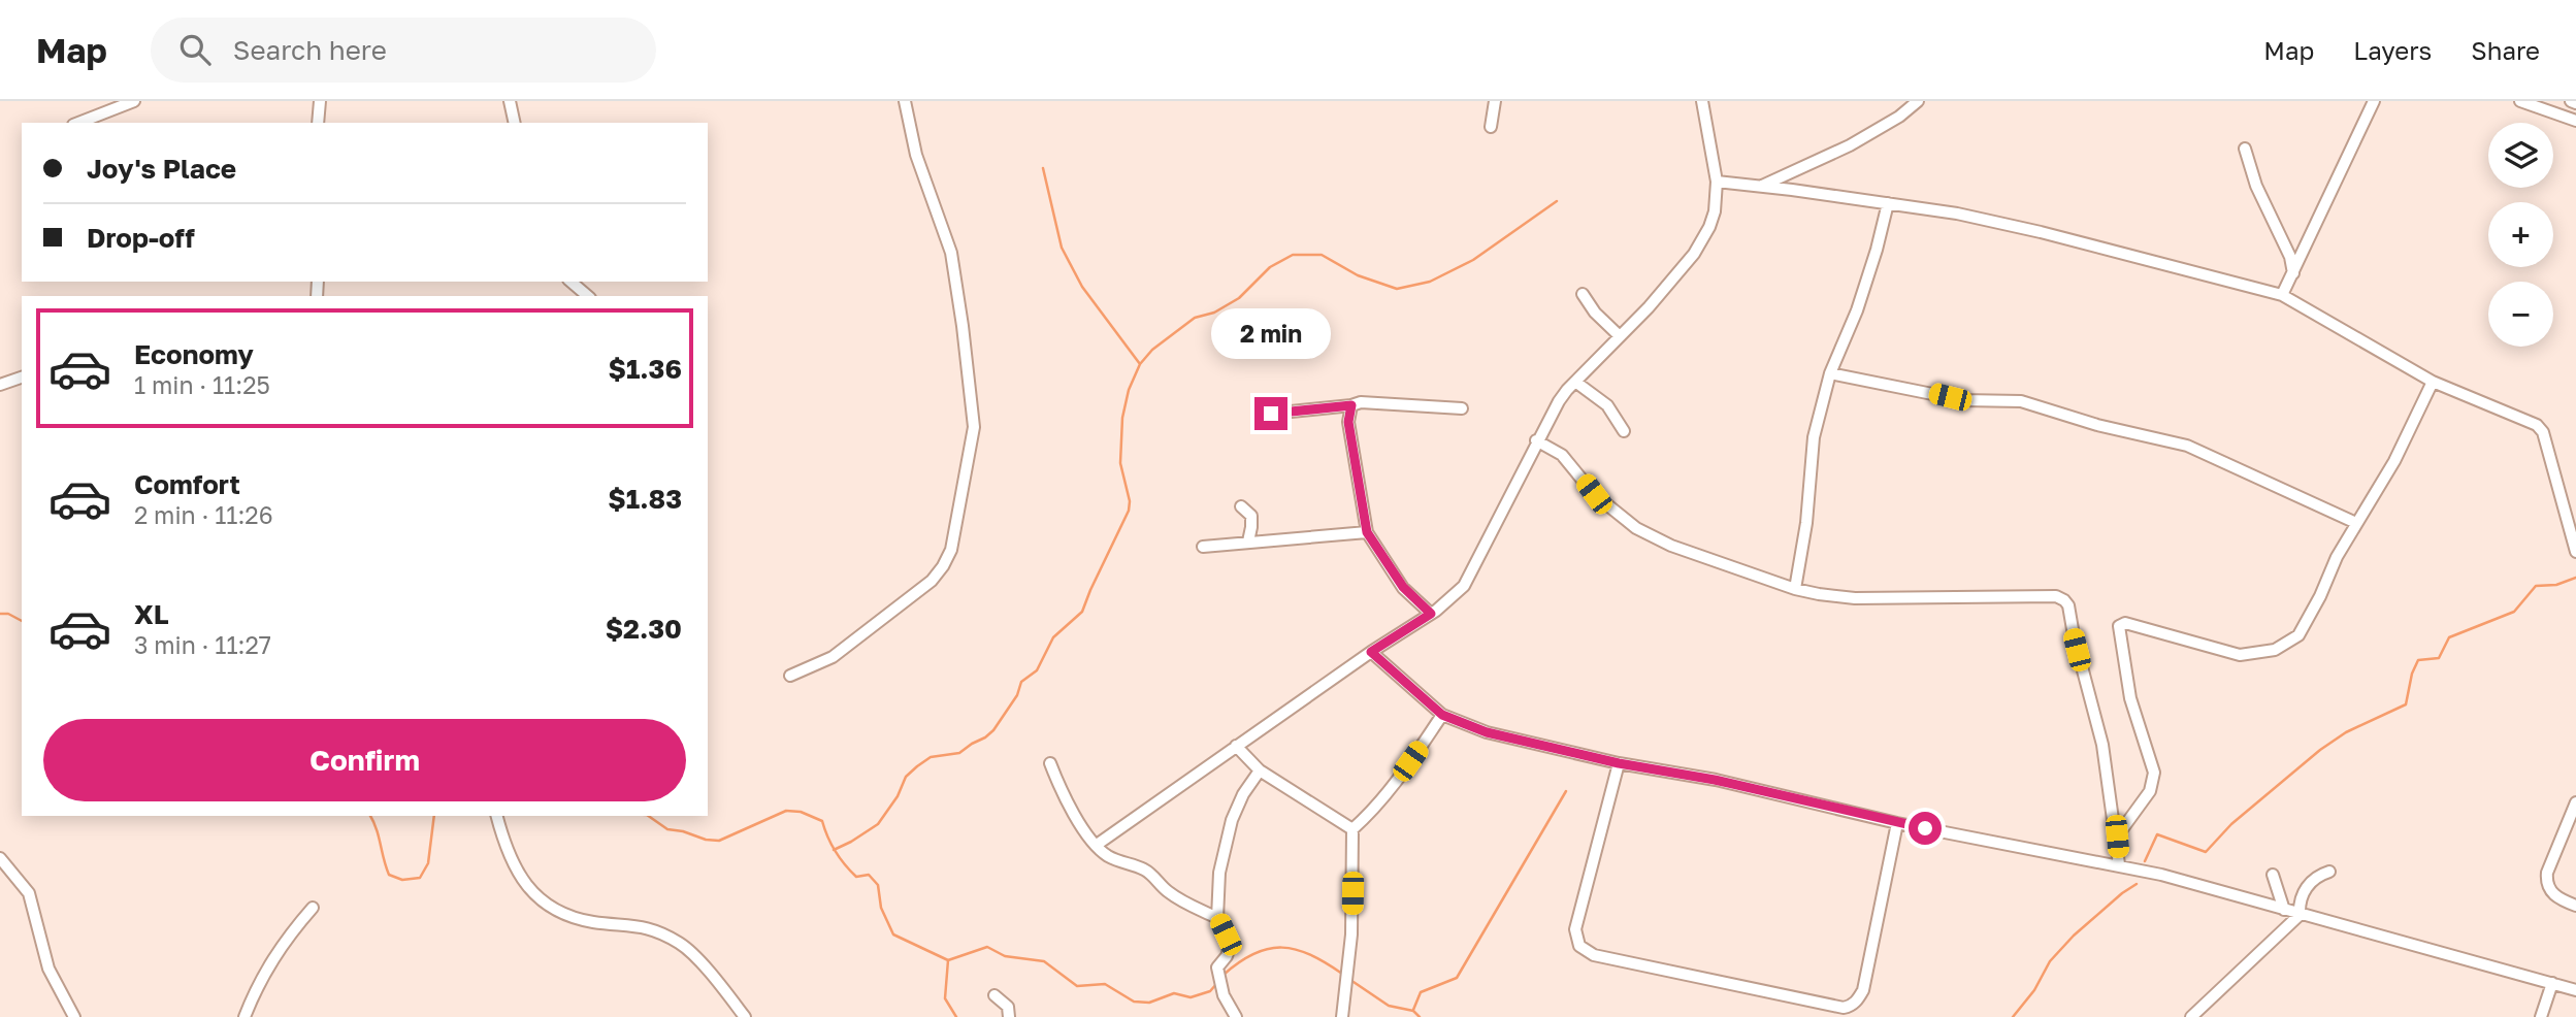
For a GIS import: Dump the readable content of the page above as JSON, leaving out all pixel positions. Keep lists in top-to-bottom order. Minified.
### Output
{"page":{"header":"Map","search":"Search here","nav":["Map","Layers","Share"],"map_buttons":["+","−"],"banner":["Joy's Place","Drop-off"],"bubble":"2 min","list":[{"name":"Economy","note":"1 min · 11:25","value":"$1.36"},{"name":"Comfort","note":"2 min · 11:26","value":"$1.83"},{"name":"XL","note":"3 min · 11:27","value":"$2.30"}],"buttons":"Confirm"}}
